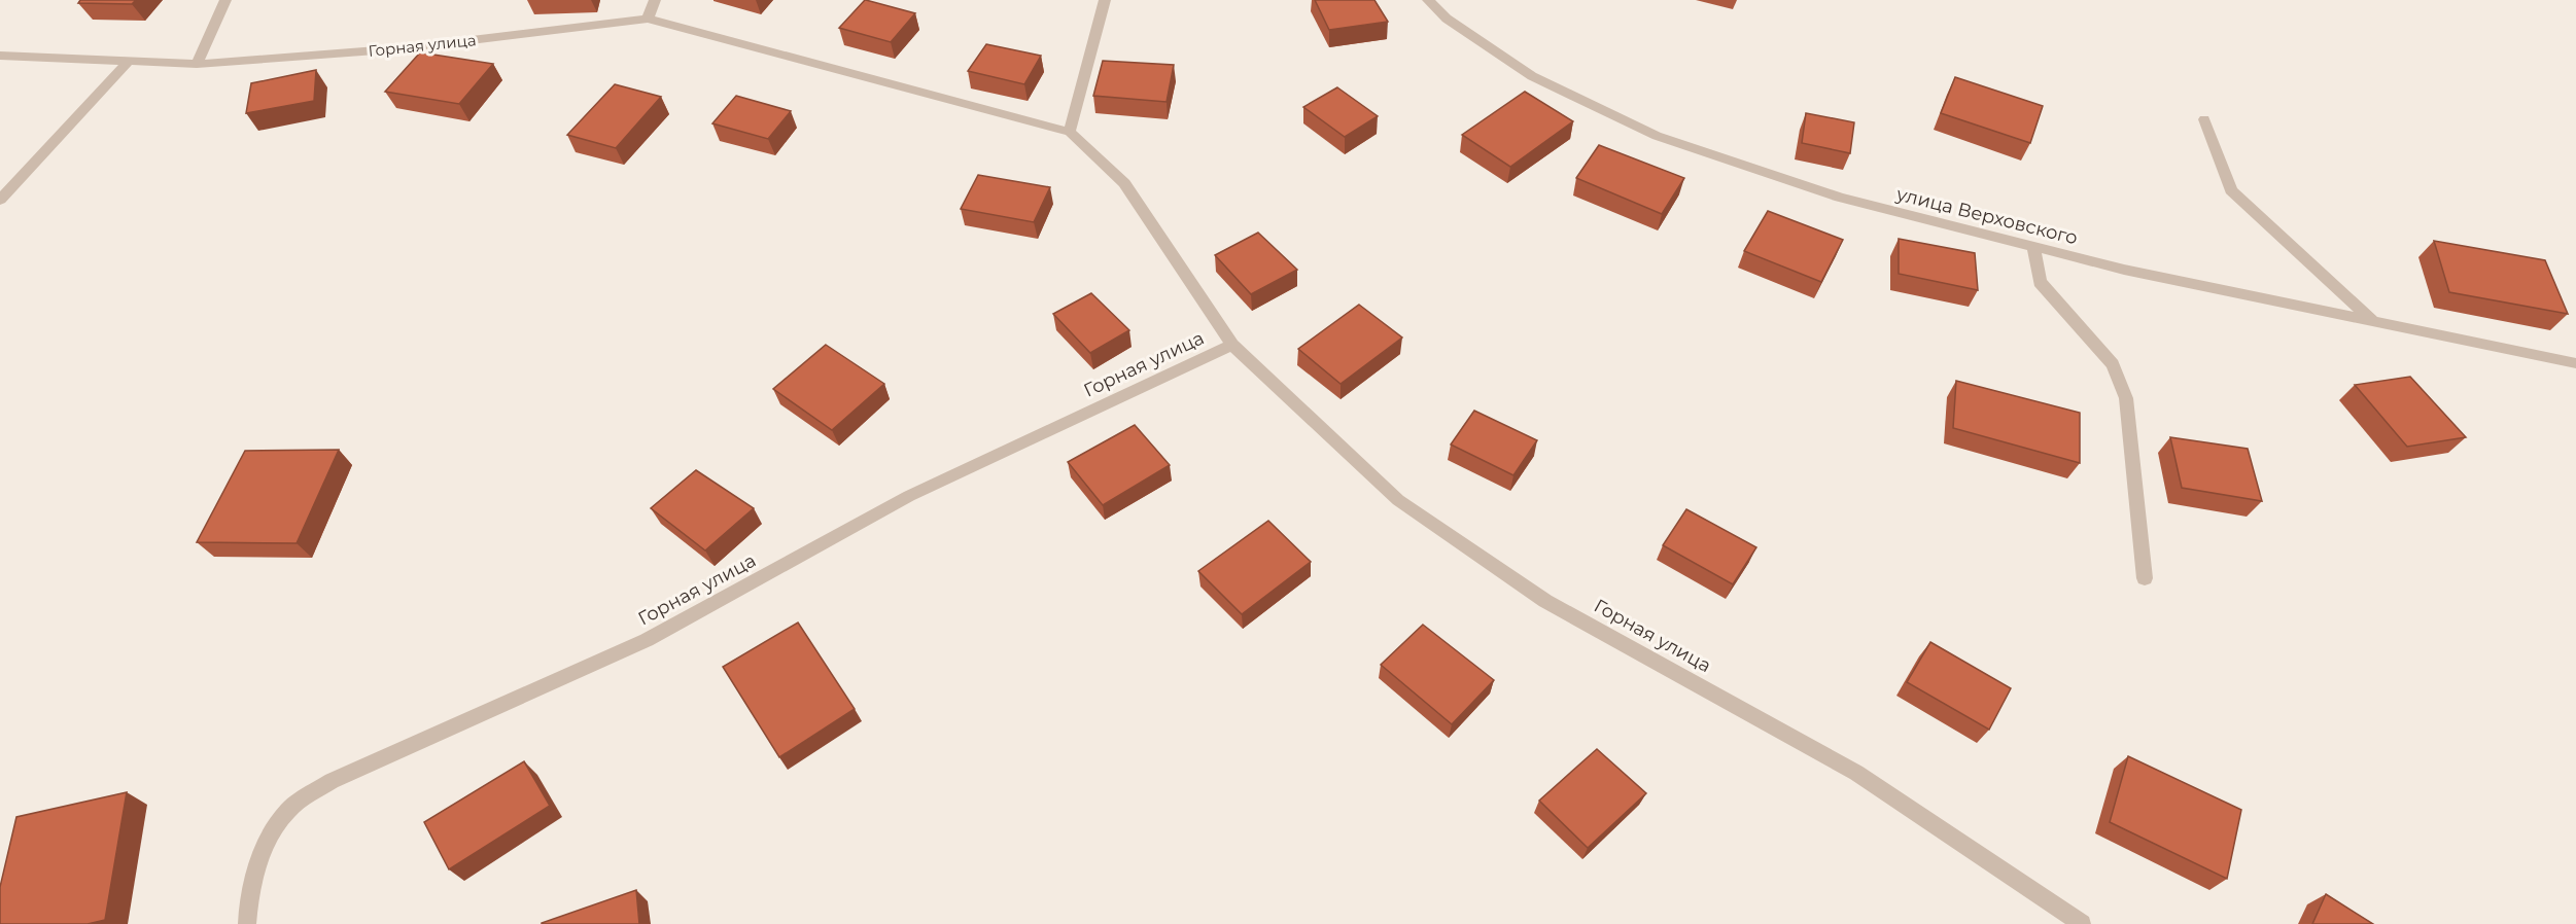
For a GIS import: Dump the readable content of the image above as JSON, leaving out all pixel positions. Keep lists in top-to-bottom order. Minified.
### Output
{"streets":{"street":["Горная улица","улица Верховского"]}}
